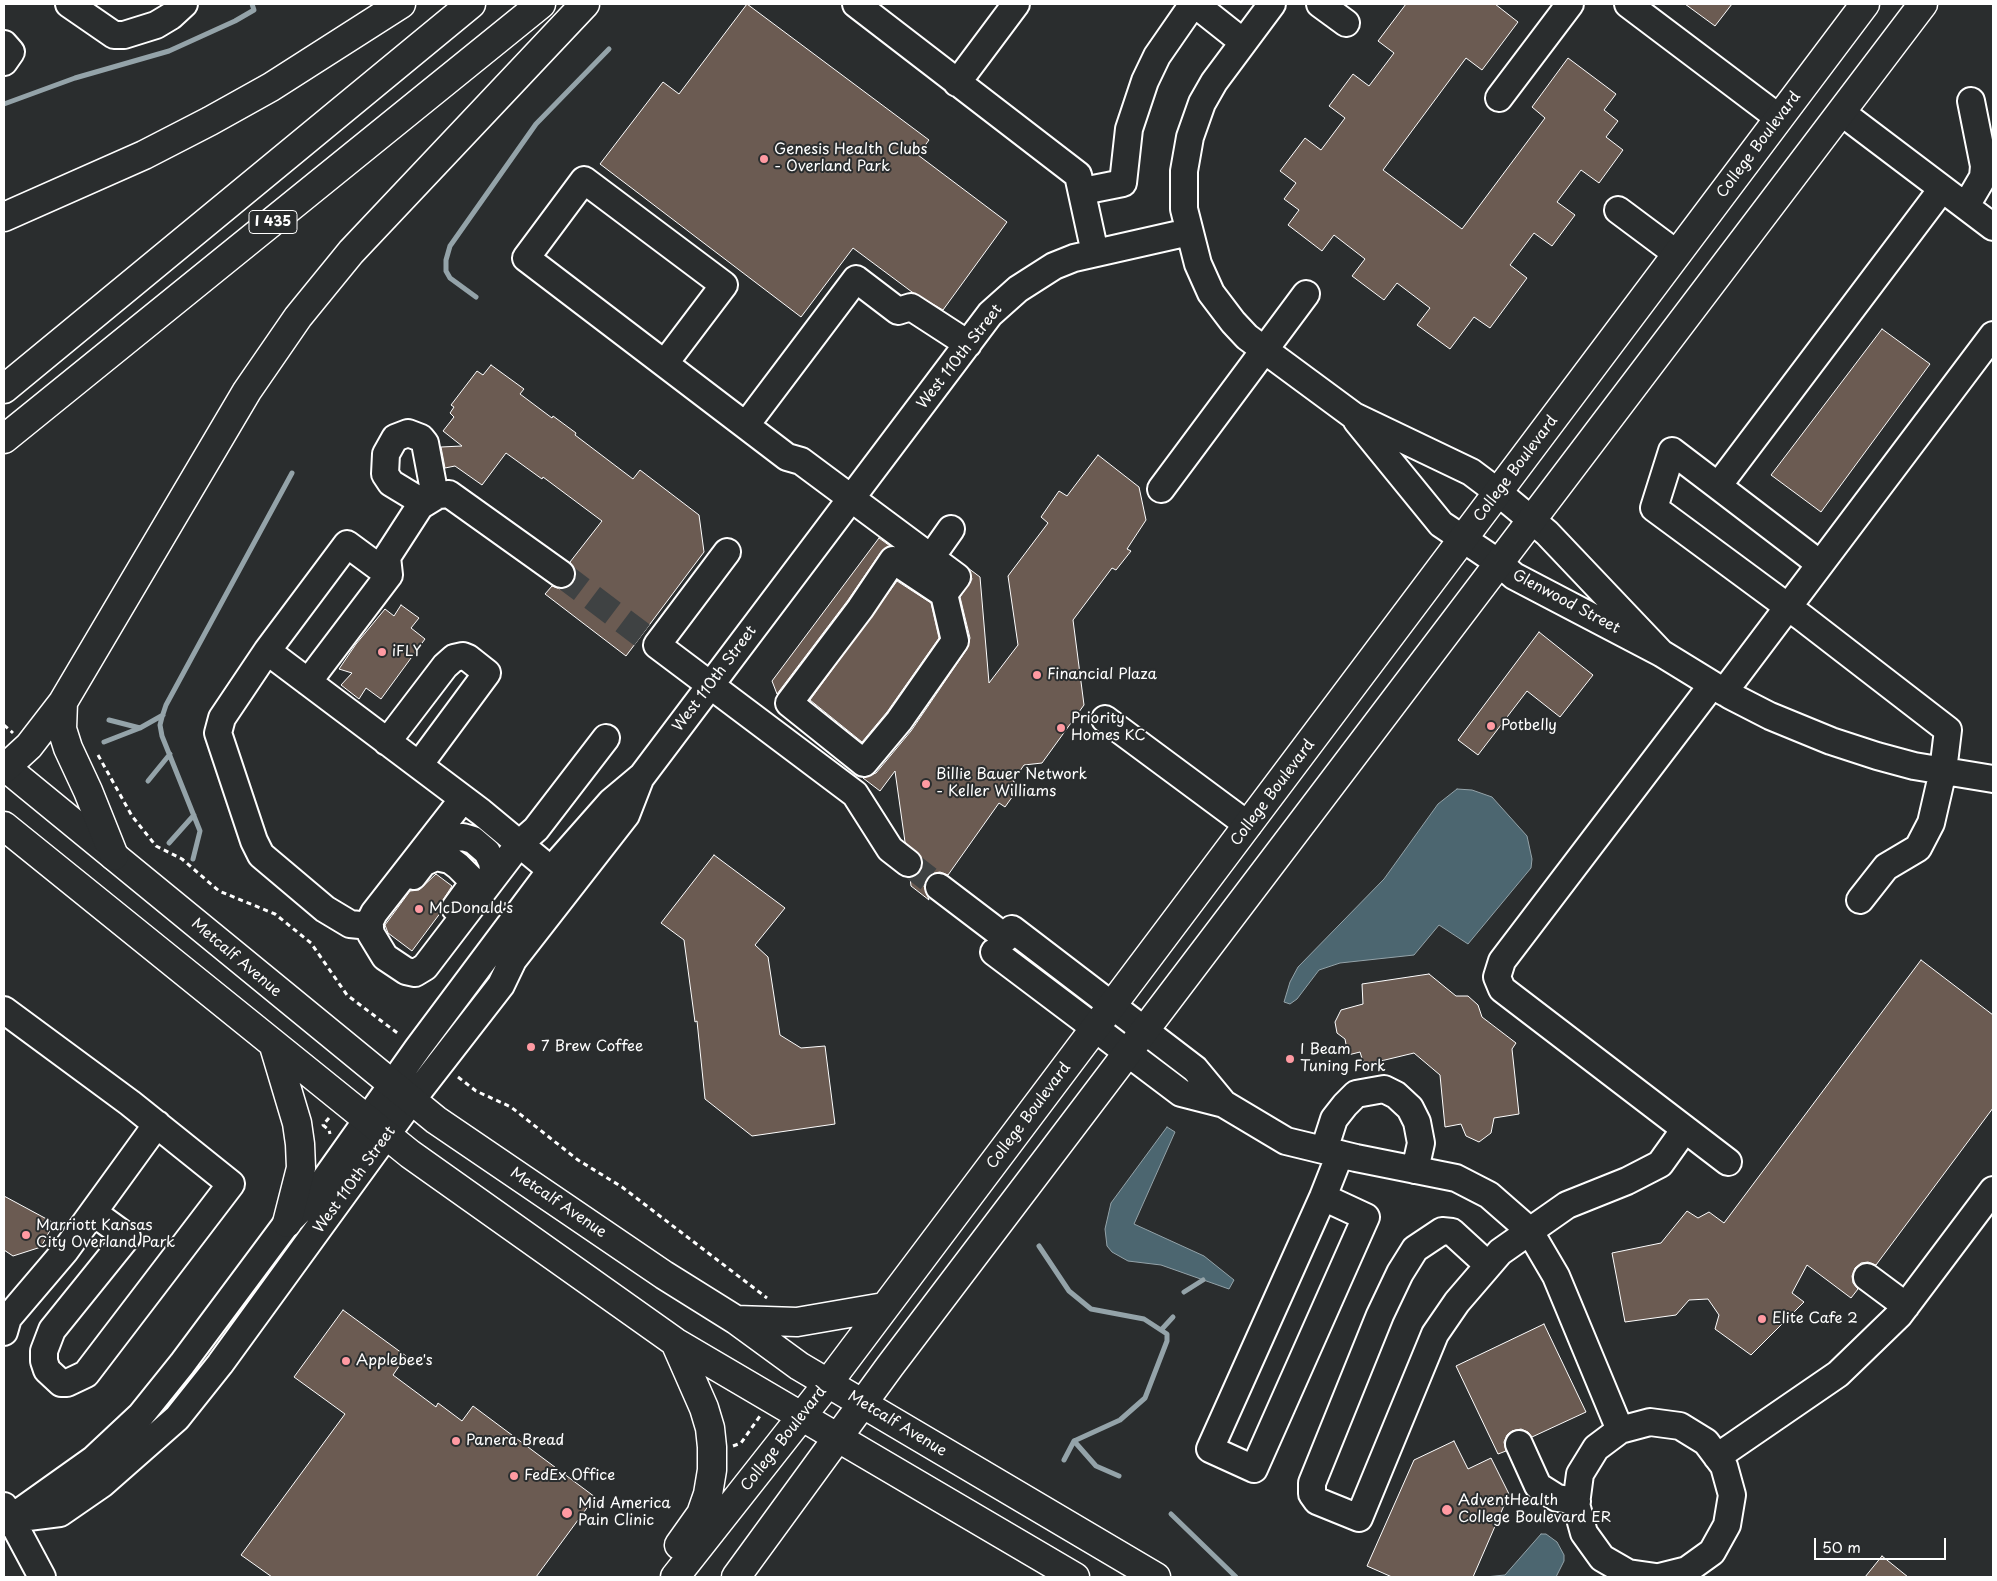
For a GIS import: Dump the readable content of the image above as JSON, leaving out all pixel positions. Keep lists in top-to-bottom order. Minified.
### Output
{"streets":{"main road":["College Boulevard","I 435","Metcalf Avenue"],"street":["West 110th Street","Glenwood Street"]},"crossings":[["College Boulevard","Glenwood Street"],["College Boulevard","Metcalf Avenue"],["West 110th Street","Glenwood Street"],["West 110th Street","Metcalf Avenue"]],"places":["Genesis Health Clubs - Overland Park","iFLY","Financial Plaza","Potbelly","Priority Homes KC","Billie Bauer Network - Keller Williams","McDonald's","7 Brew Coffee","I Beam Tuning Fork","Marriott Kansas City Overland Park","Elite Cafe 2","Applebee's","Panera Bread","FedEx Office","AdventHealth College Boulevard ER","Mid America Pain Clinic"],"scale_bar":"50 m"}
